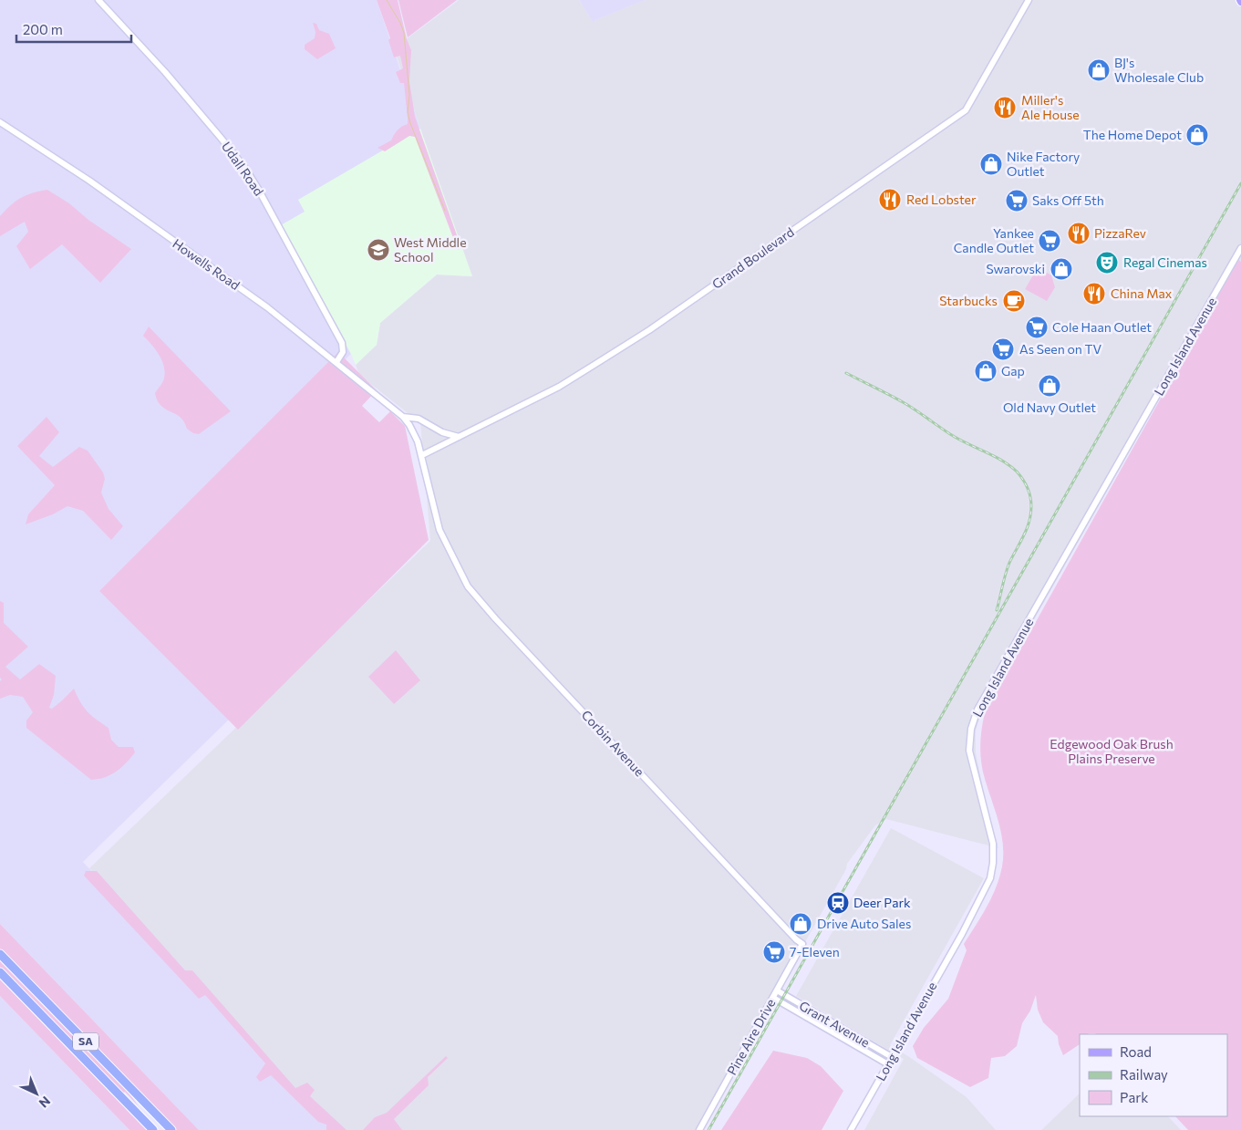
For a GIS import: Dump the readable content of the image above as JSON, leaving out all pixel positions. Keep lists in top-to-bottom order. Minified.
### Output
{"streets":{"highway":["SA"],"street":["Udall Road","Grand Boulevard","Howells Road","Long Island Avenue","Corbin Avenue","Grant Avenue","Pine Aire Drive"]},"crossings":[["Udall Road","Howells Road"],["Grand Boulevard","Corbin Avenue"],["Howells Road","Corbin Avenue"],["Long Island Avenue","Grant Avenue"],["Corbin Avenue","Pine Aire Drive"],["Grant Avenue","Pine Aire Drive"]],"parks":["Edgewood Oak Brush Plains Preserve"],"places":{"shop":["BJ's Wholesale Club","The Home Depot","Nike Factory Outlet","Swarovski","Gap","Old Navy Outlet","Drive Auto Sales"],"restaurant":["Miller's Ale House","Red Lobster","PizzaRev","China Max"],"supermarket":["Saks Off 5th","Yankee Candle Outlet","Cole Haan Outlet","As Seen on TV","7-Eleven"],"school or university":["West Middle School"],"theatre":["Regal Cinemas"],"cafe":["Starbucks"],"station":["Deer Park"]},"legend":["Road","Railway","Park"],"scale_bar":"200 m","north":"bottom right"}
